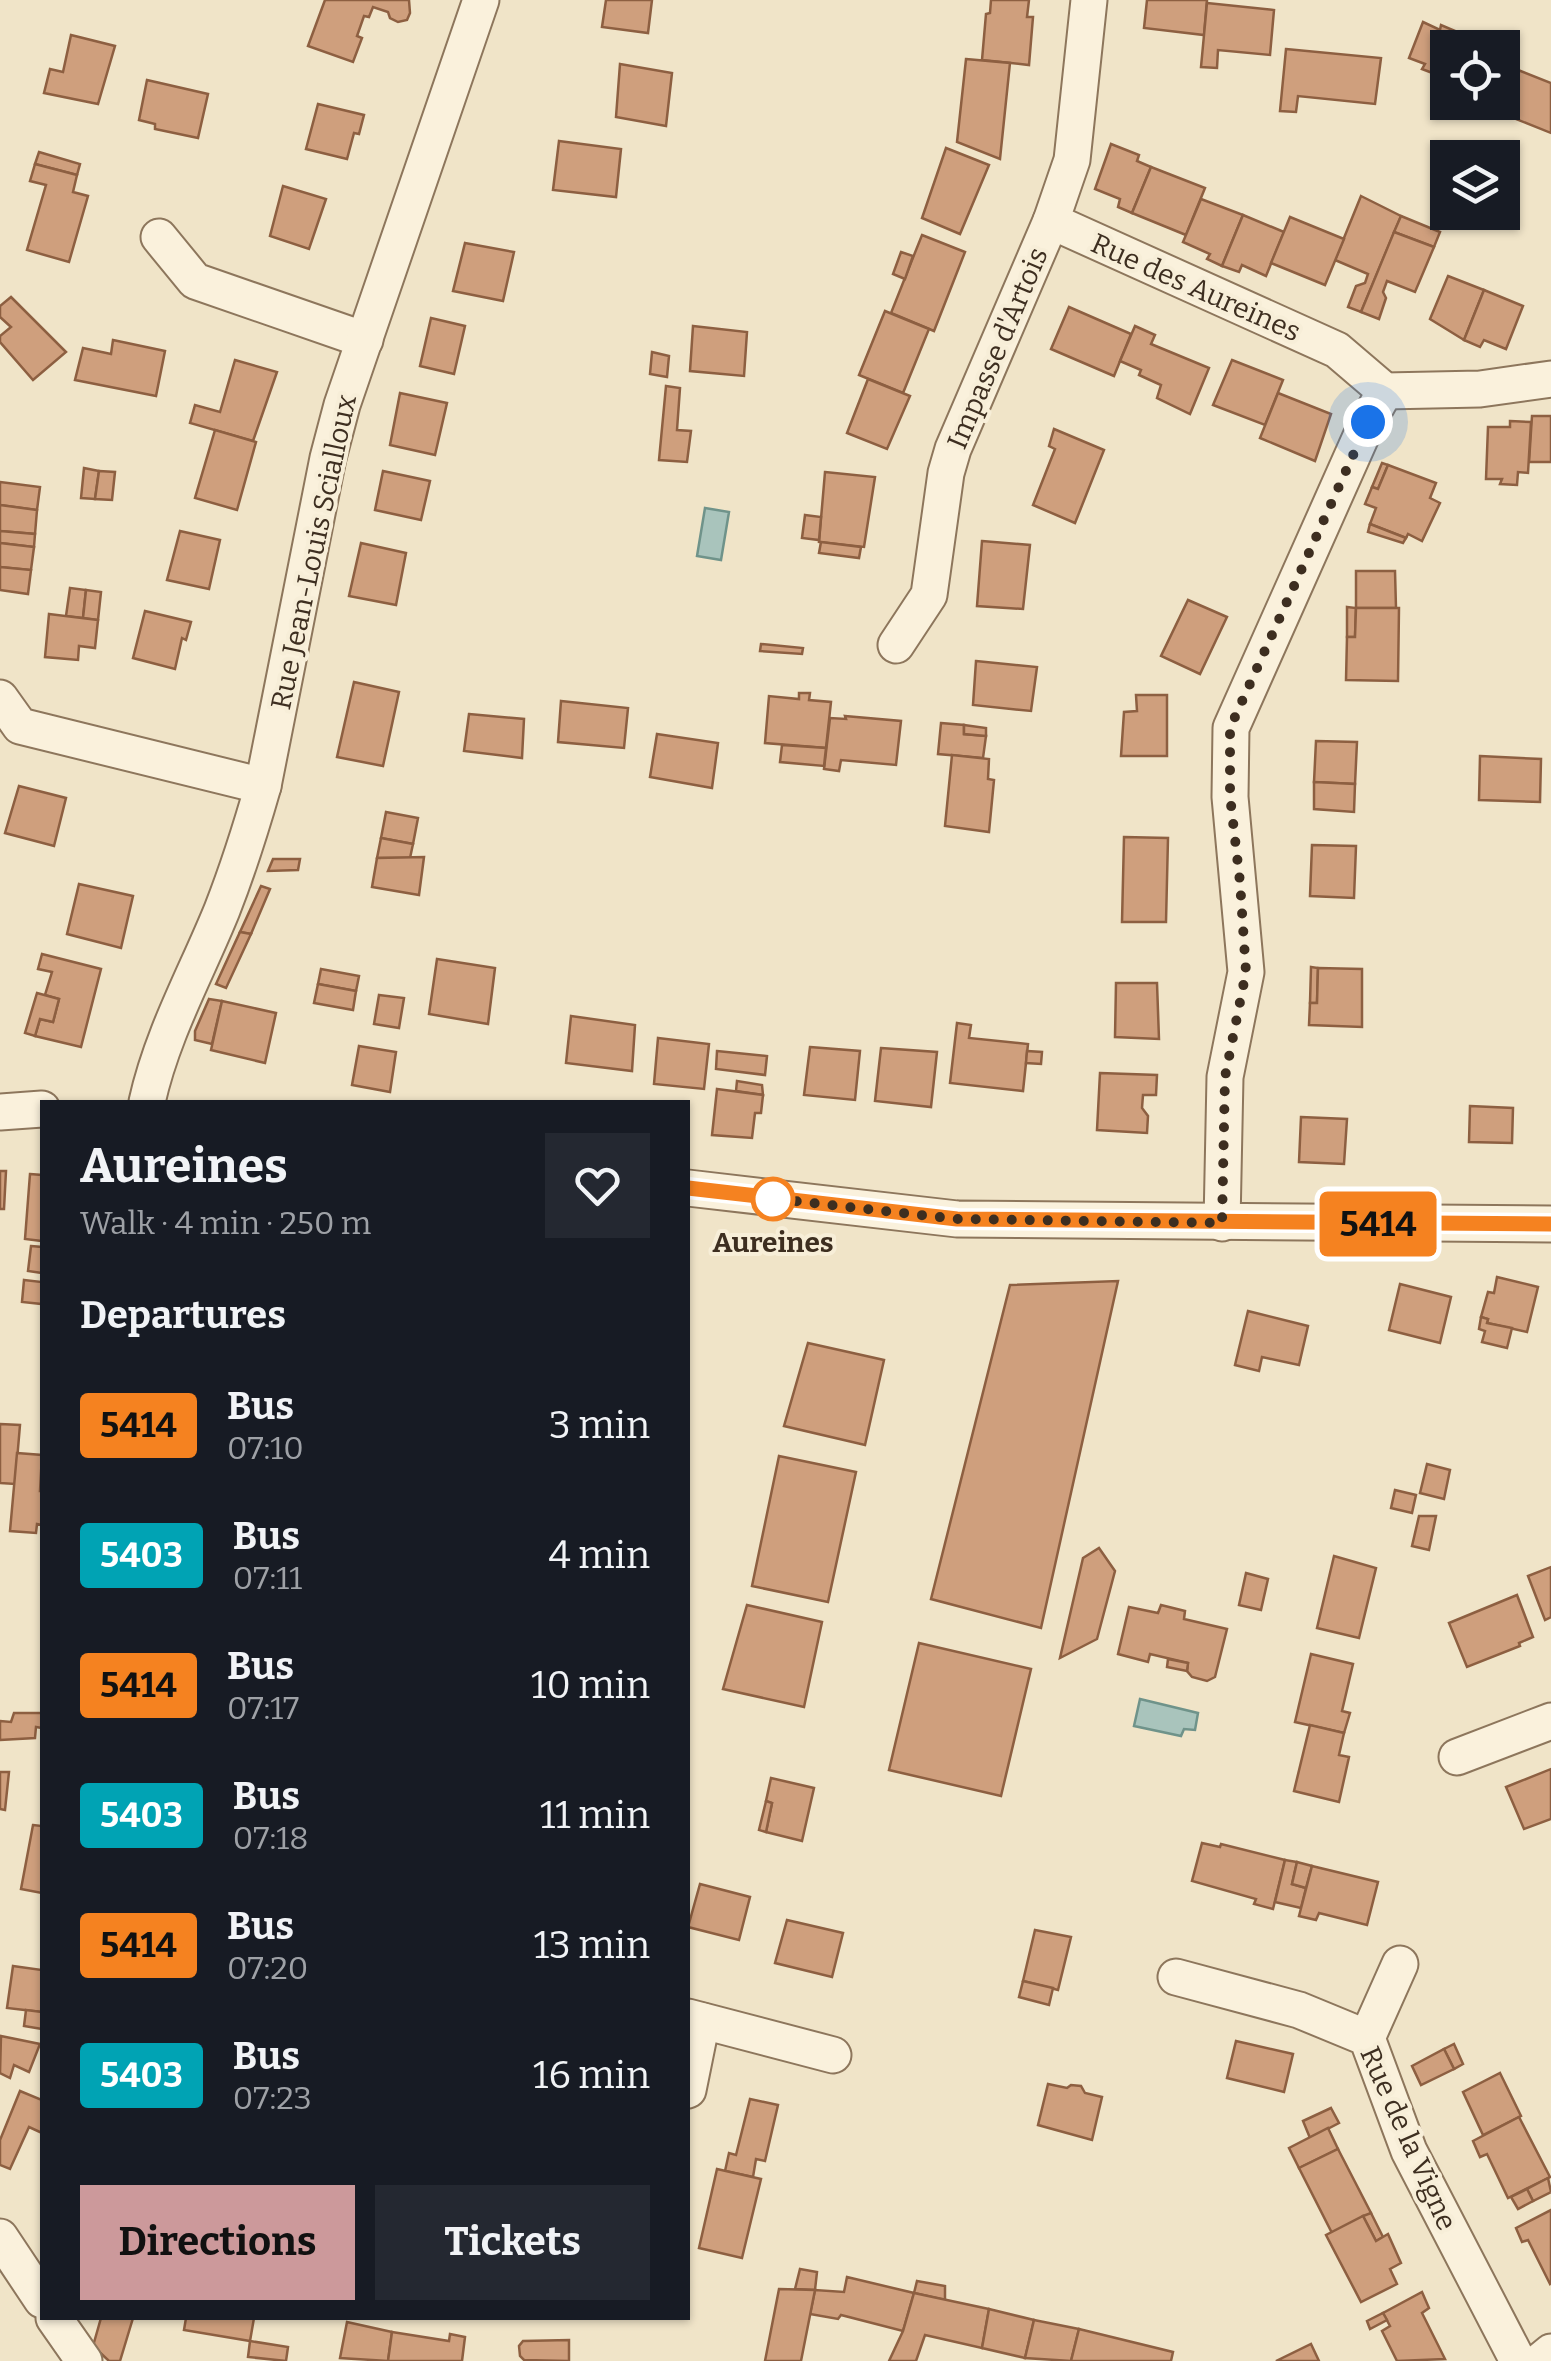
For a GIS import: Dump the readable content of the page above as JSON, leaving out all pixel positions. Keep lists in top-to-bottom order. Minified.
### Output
{"streets":{"street":["Rue des Aureines","Impasse d'Artois","Rue Jean-Louis Scialloux","Rue de la Vigne"]},"crossings":[["Rue des Aureines","Impasse d'Artois"]],"places":["Aureines"],"lines":["bus line 5414"],"page":{"on_map":"5414","heading":[["Aureines","Walk · 4 min · 250 m"],"Departures"],"list":[{"mark":"5414","name":"Bus","note":"07:10","value":"3 min"},{"mark":"5403","name":"Bus","note":"07:11","value":"4 min"},{"mark":"5414","name":"Bus","note":"07:17","value":"10 min"},{"mark":"5403","name":"Bus","note":"07:18","value":"11 min"},{"mark":"5414","name":"Bus","note":"07:20","value":"13 min"},{"mark":"5403","name":"Bus","note":"07:23","value":"16 min"}],"buttons":["Directions","Tickets"]}}
